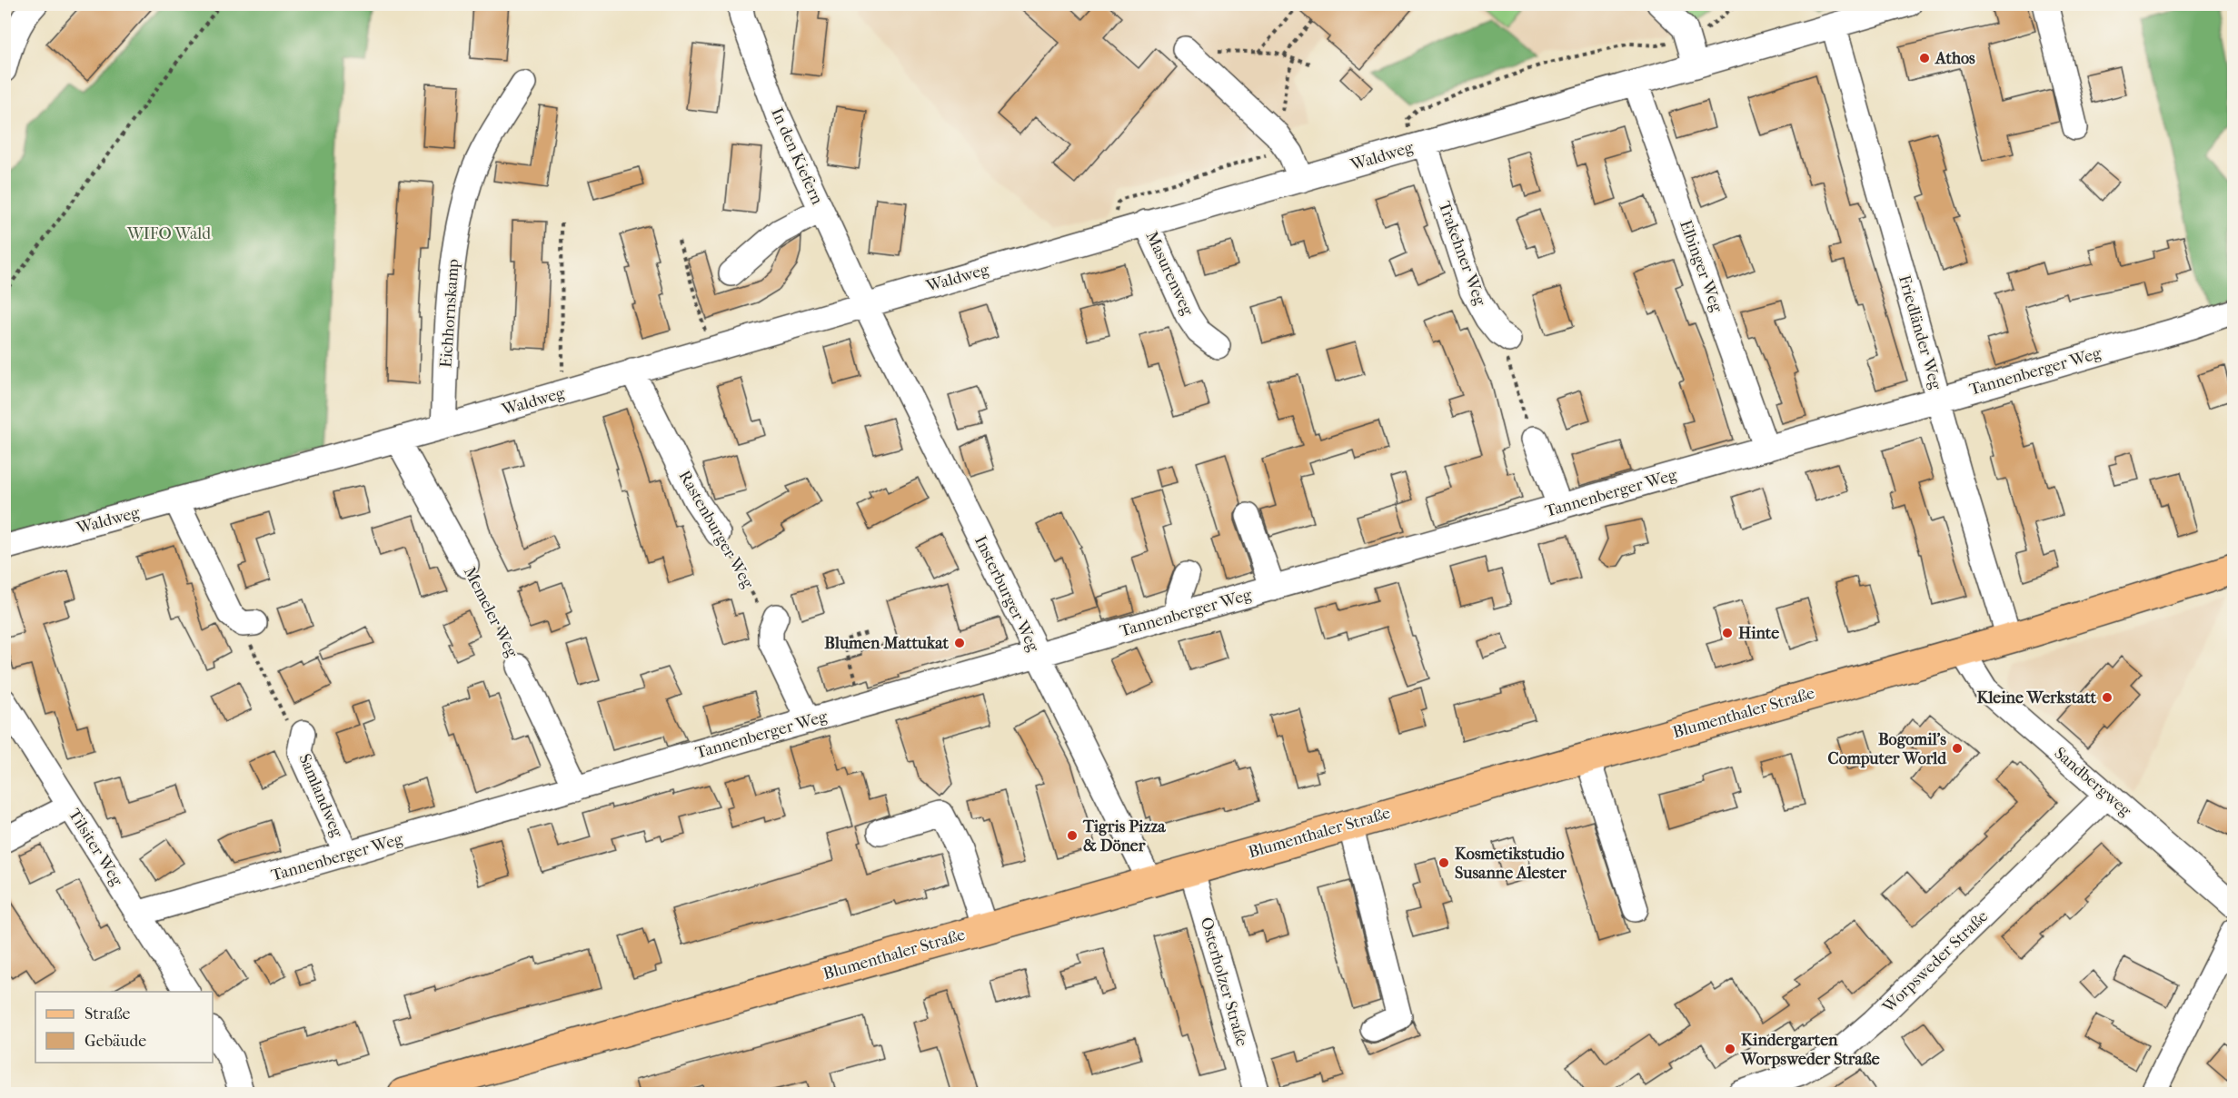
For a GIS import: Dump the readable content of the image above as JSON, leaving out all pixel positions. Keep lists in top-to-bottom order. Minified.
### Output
{"streets":{"main road":["Blumenthaler Straße"],"street":["In den Kiefern","Waldweg","Trakehner Weg","Elbinger Weg","Masurenweg","Eichhornskamp","Friedländer Weg","Tannenberger Weg","Rastenburger Weg","Insterburger Weg","Memeler Weg","Sandbergweg","Samlandweg","Tilsiter Weg","Worpsweder Straße","Osterholzer Straße"]},"crossings":[["In den Kiefern","Waldweg"],["In den Kiefern","Insterburger Weg"],["Waldweg","Trakehner Weg"],["Waldweg","Elbinger Weg"],["Waldweg","Masurenweg"],["Waldweg","Eichhornskamp"],["Waldweg","Friedländer Weg"],["Waldweg","Rastenburger Weg"],["Waldweg","Insterburger Weg"],["Waldweg","Memeler Weg"],["Elbinger Weg","Tannenberger Weg"],["Friedländer Weg","Tannenberger Weg"],["Friedländer Weg","Blumenthaler Straße"],["Tannenberger Weg","Insterburger Weg"],["Tannenberger Weg","Memeler Weg"],["Tannenberger Weg","Samlandweg"],["Tannenberger Weg","Tilsiter Weg"],["Insterburger Weg","Blumenthaler Straße"],["Blumenthaler Straße","Sandbergweg"],["Blumenthaler Straße","Osterholzer Straße"],["Sandbergweg","Worpsweder Straße"]],"parks":["WIFO Wald"],"places":["Athos","Hinte","Blumen Mattukat","Kleine Werkstatt","Bogomil's Computer World","Tigris Pizza & Döner","Kosmetikstudio Susanne Alester","Kindergarten Worpsweder Straße"],"legend":["Straße","Gebäude"]}
